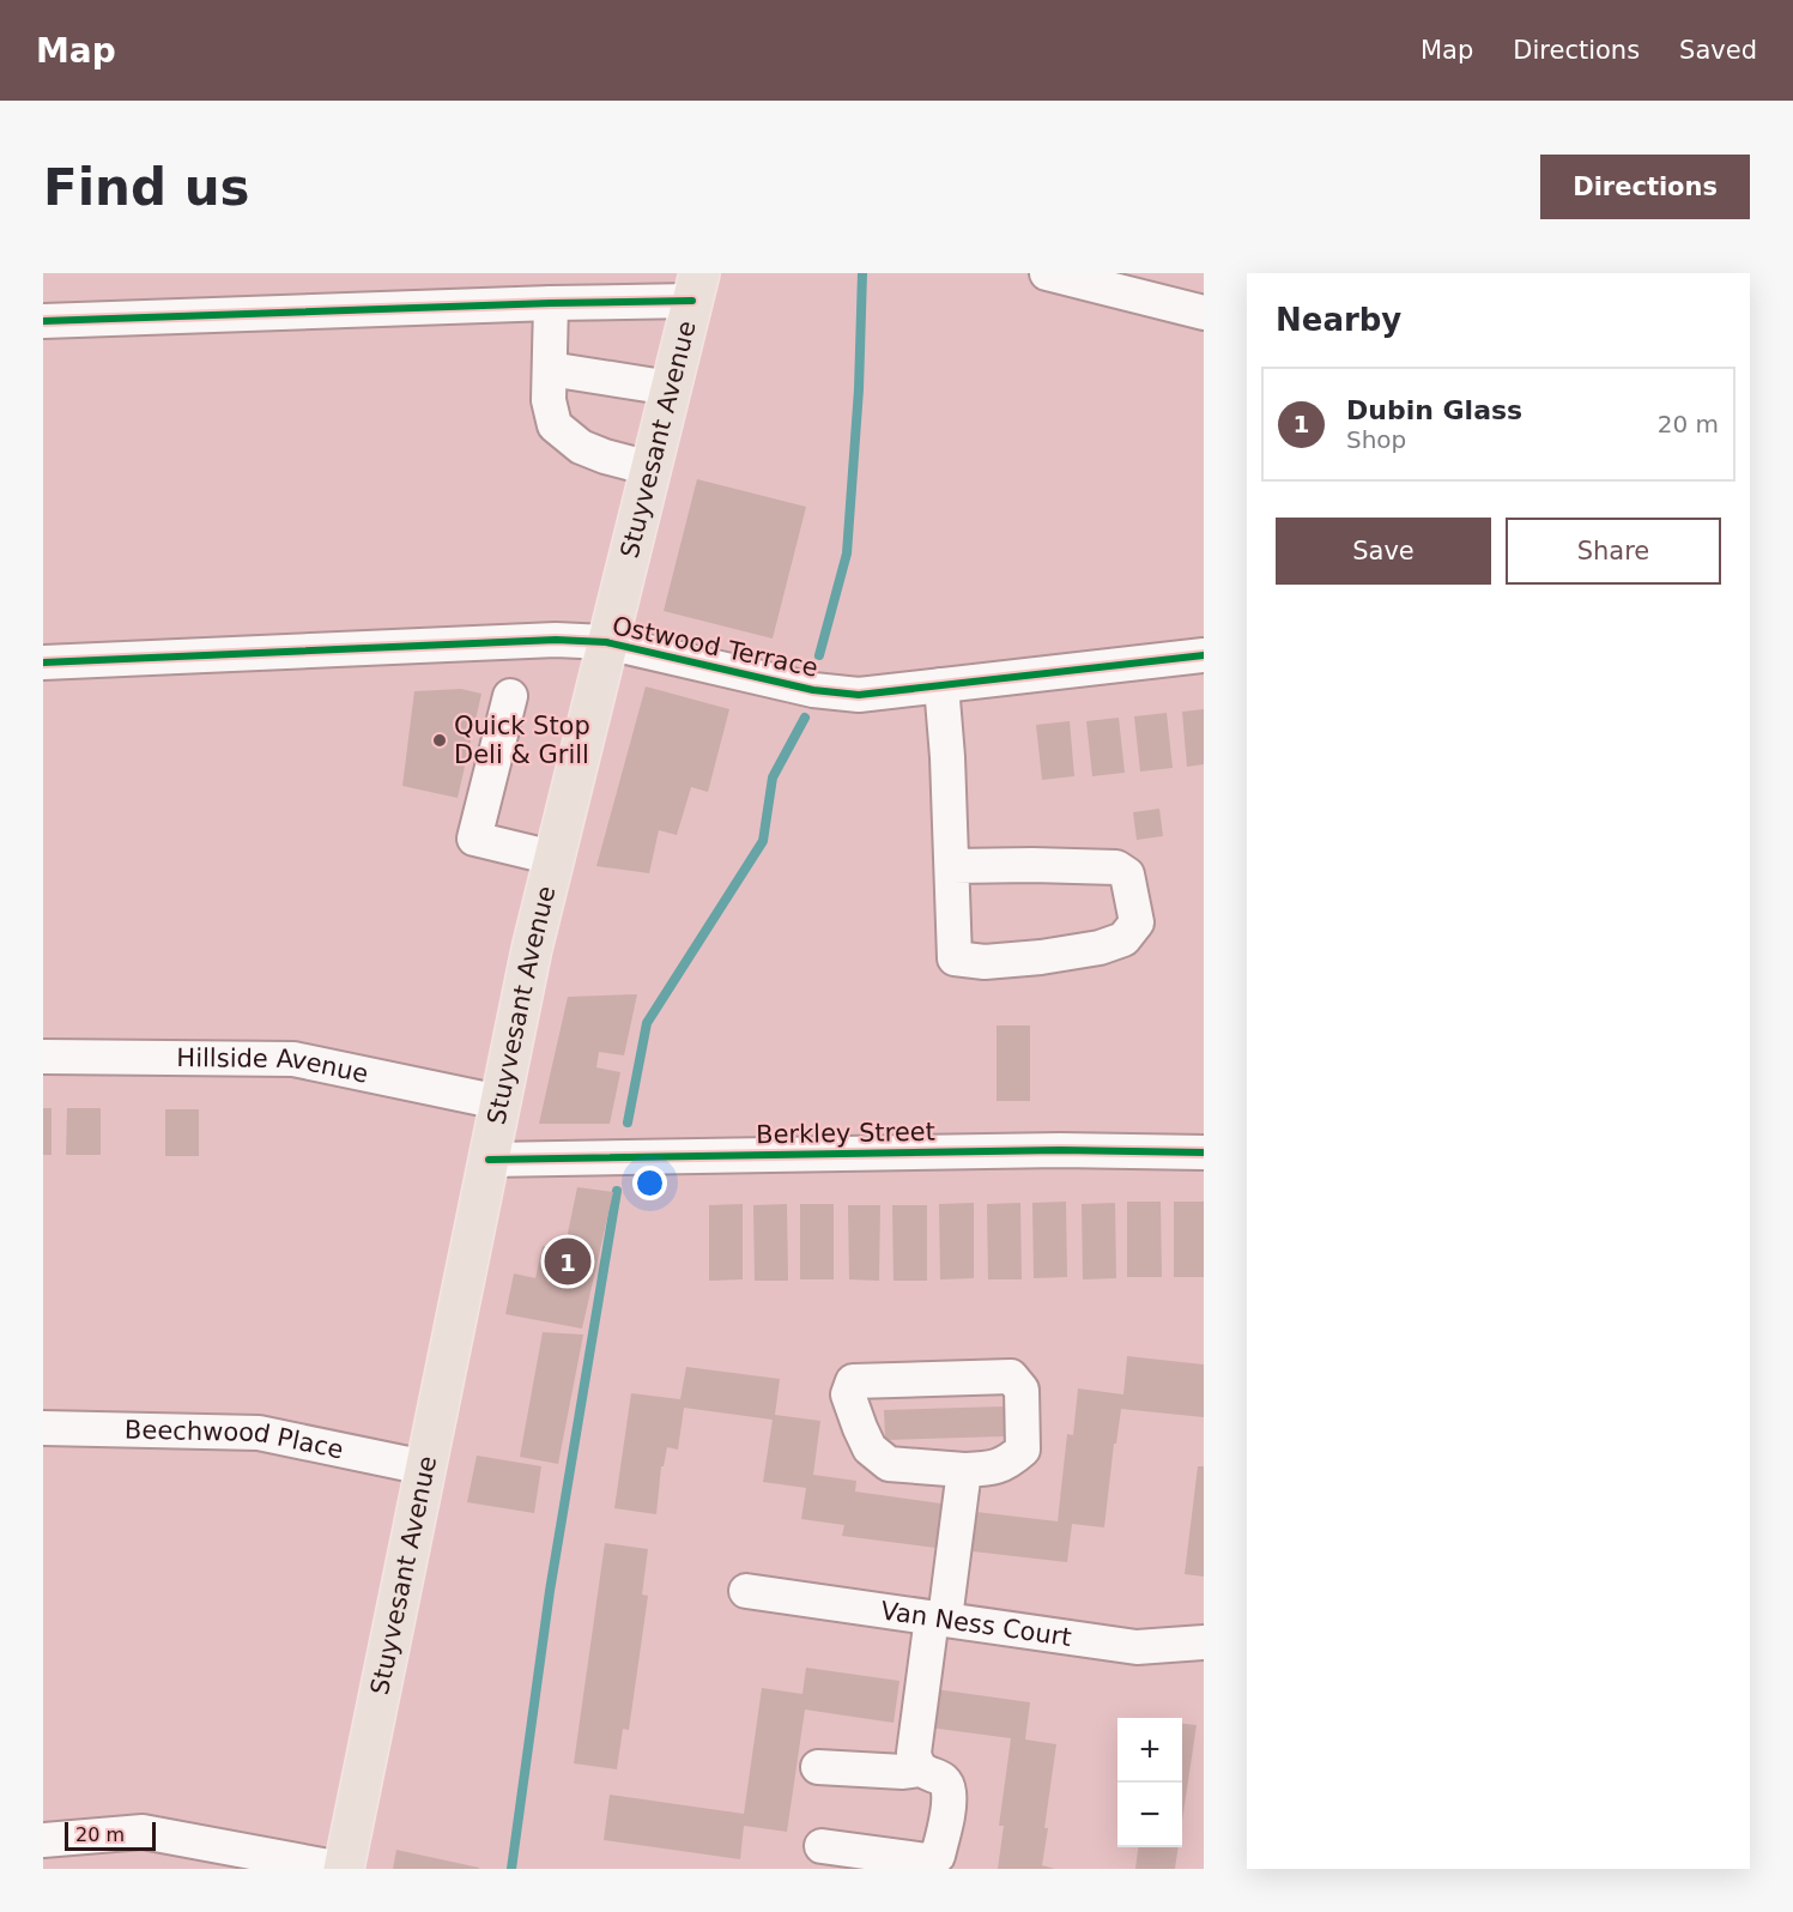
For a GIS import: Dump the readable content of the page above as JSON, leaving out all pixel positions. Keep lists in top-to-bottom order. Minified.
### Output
{"streets":{"main road":["Stuyvesant Avenue"],"street":["Ostwood Terrace","Hillside Avenue","Berkley Street","Beechwood Place","Van Ness Court"]},"crossings":[["Stuyvesant Avenue","Ostwood Terrace"],["Stuyvesant Avenue","Hillside Avenue"],["Stuyvesant Avenue","Berkley Street"],["Stuyvesant Avenue","Beechwood Place"]],"places":["Quick Stop Deli & Grill"],"scale_bar":"20 m","page":{"header":"Map","nav":["Map","Directions","Saved"],"buttons":["Directions",["Save","Share"]],"title":"Find us","heading":"Nearby","list":[{"mark":"1","name":"Dubin Glass","note":"Shop","value":"20 m"}],"pins":"1","map_buttons":["+","−"],"scale":"20 m"}}
